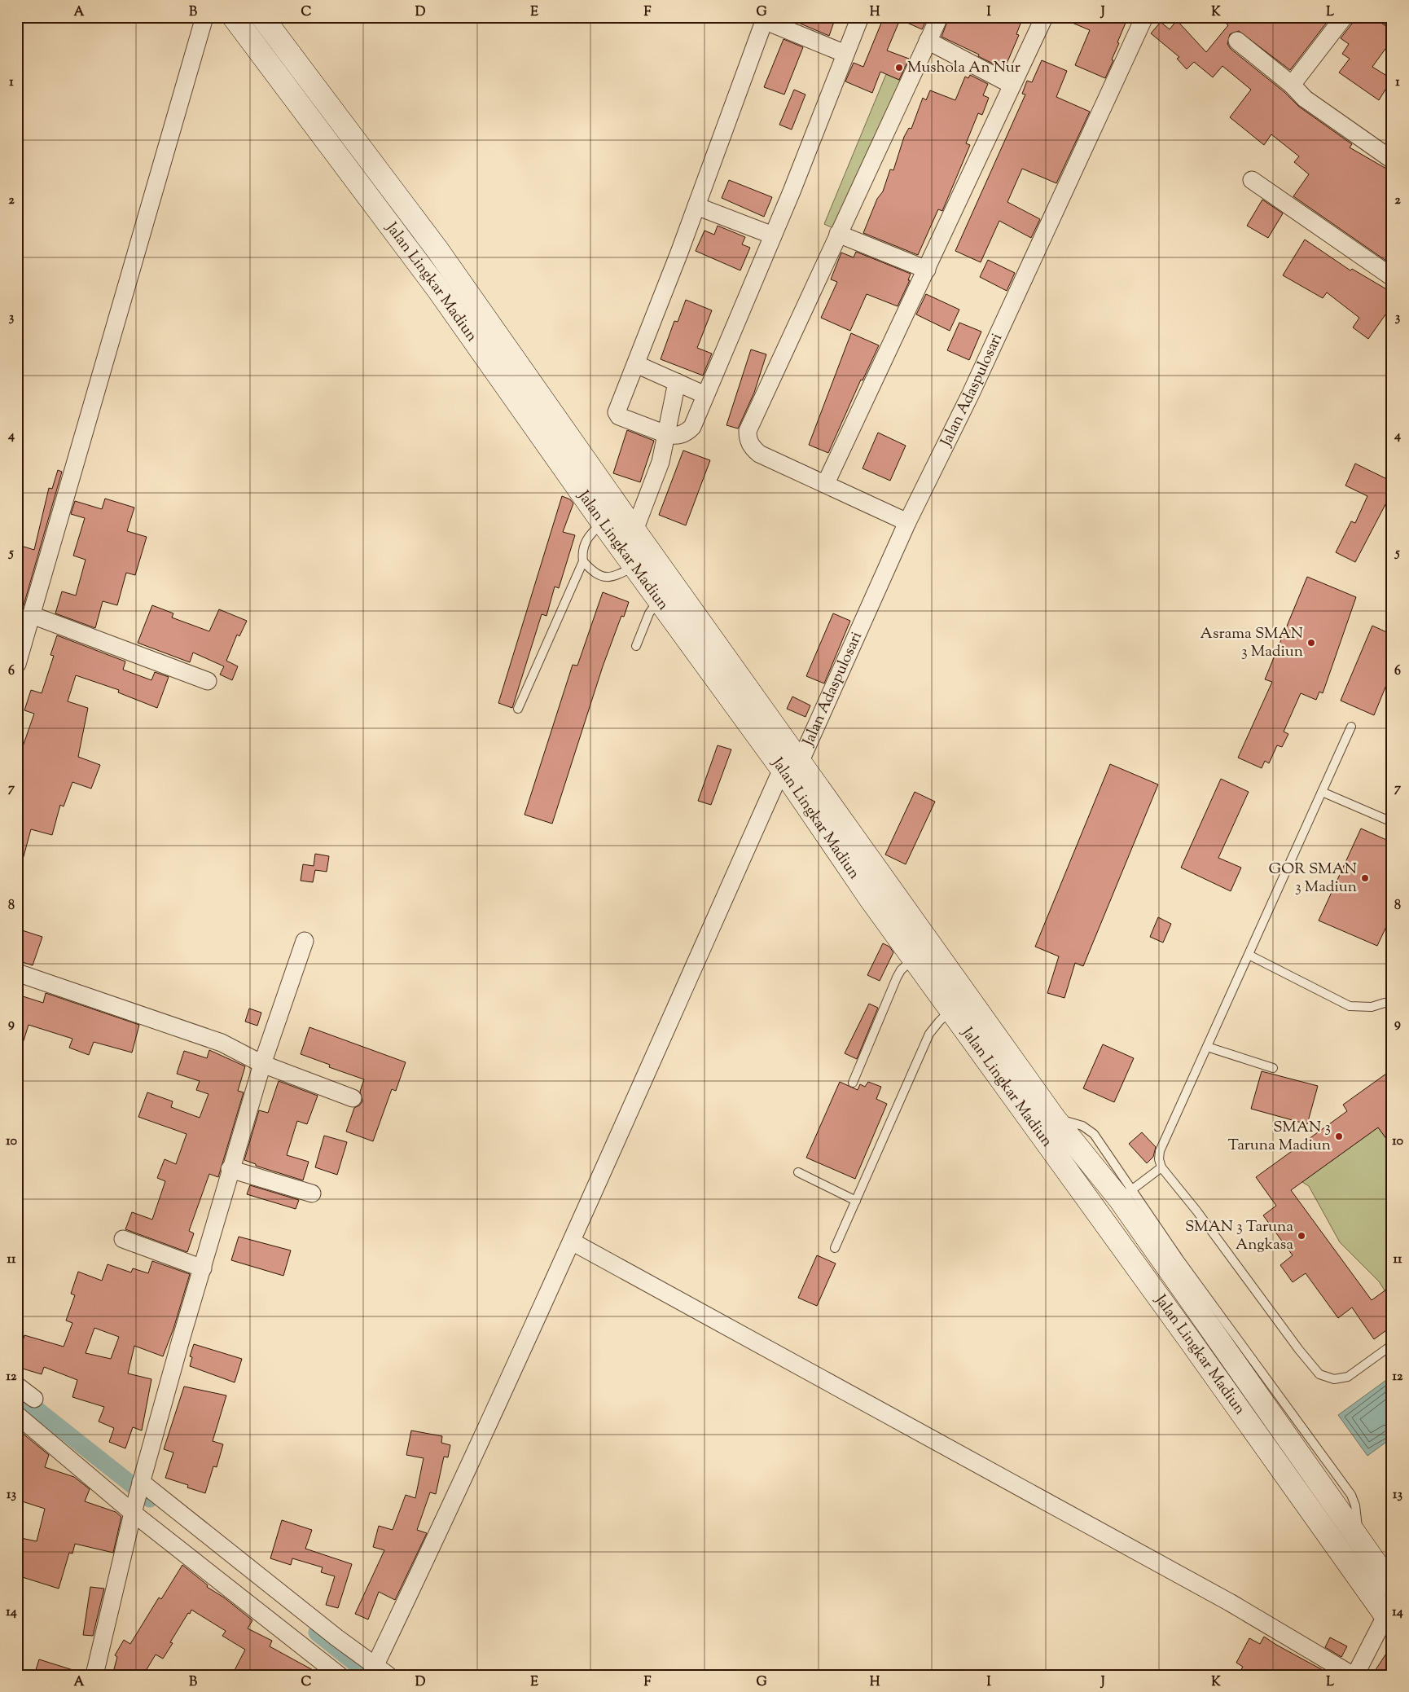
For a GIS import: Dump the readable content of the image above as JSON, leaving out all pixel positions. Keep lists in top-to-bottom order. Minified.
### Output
{"streets":{"main road":["Jalan Lingkar Madiun"],"street":["Jalan Adaspulosari"]},"crossings":[["Jalan Lingkar Madiun","Jalan Adaspulosari"]],"places":["Mushola An Nur","Asrama SMAN 3 Madiun","GOR SMAN 3 Madiun","SMAN 3 Taruna Madiun","SMAN 3 Taruna Angkasa"],"grid":{"columns":["A","B","C","D","E","F","G","H","I","J","K","L"],"rows":["1","2","3","4","5","6","7","8","9","10","11","12","13","14"]}}
